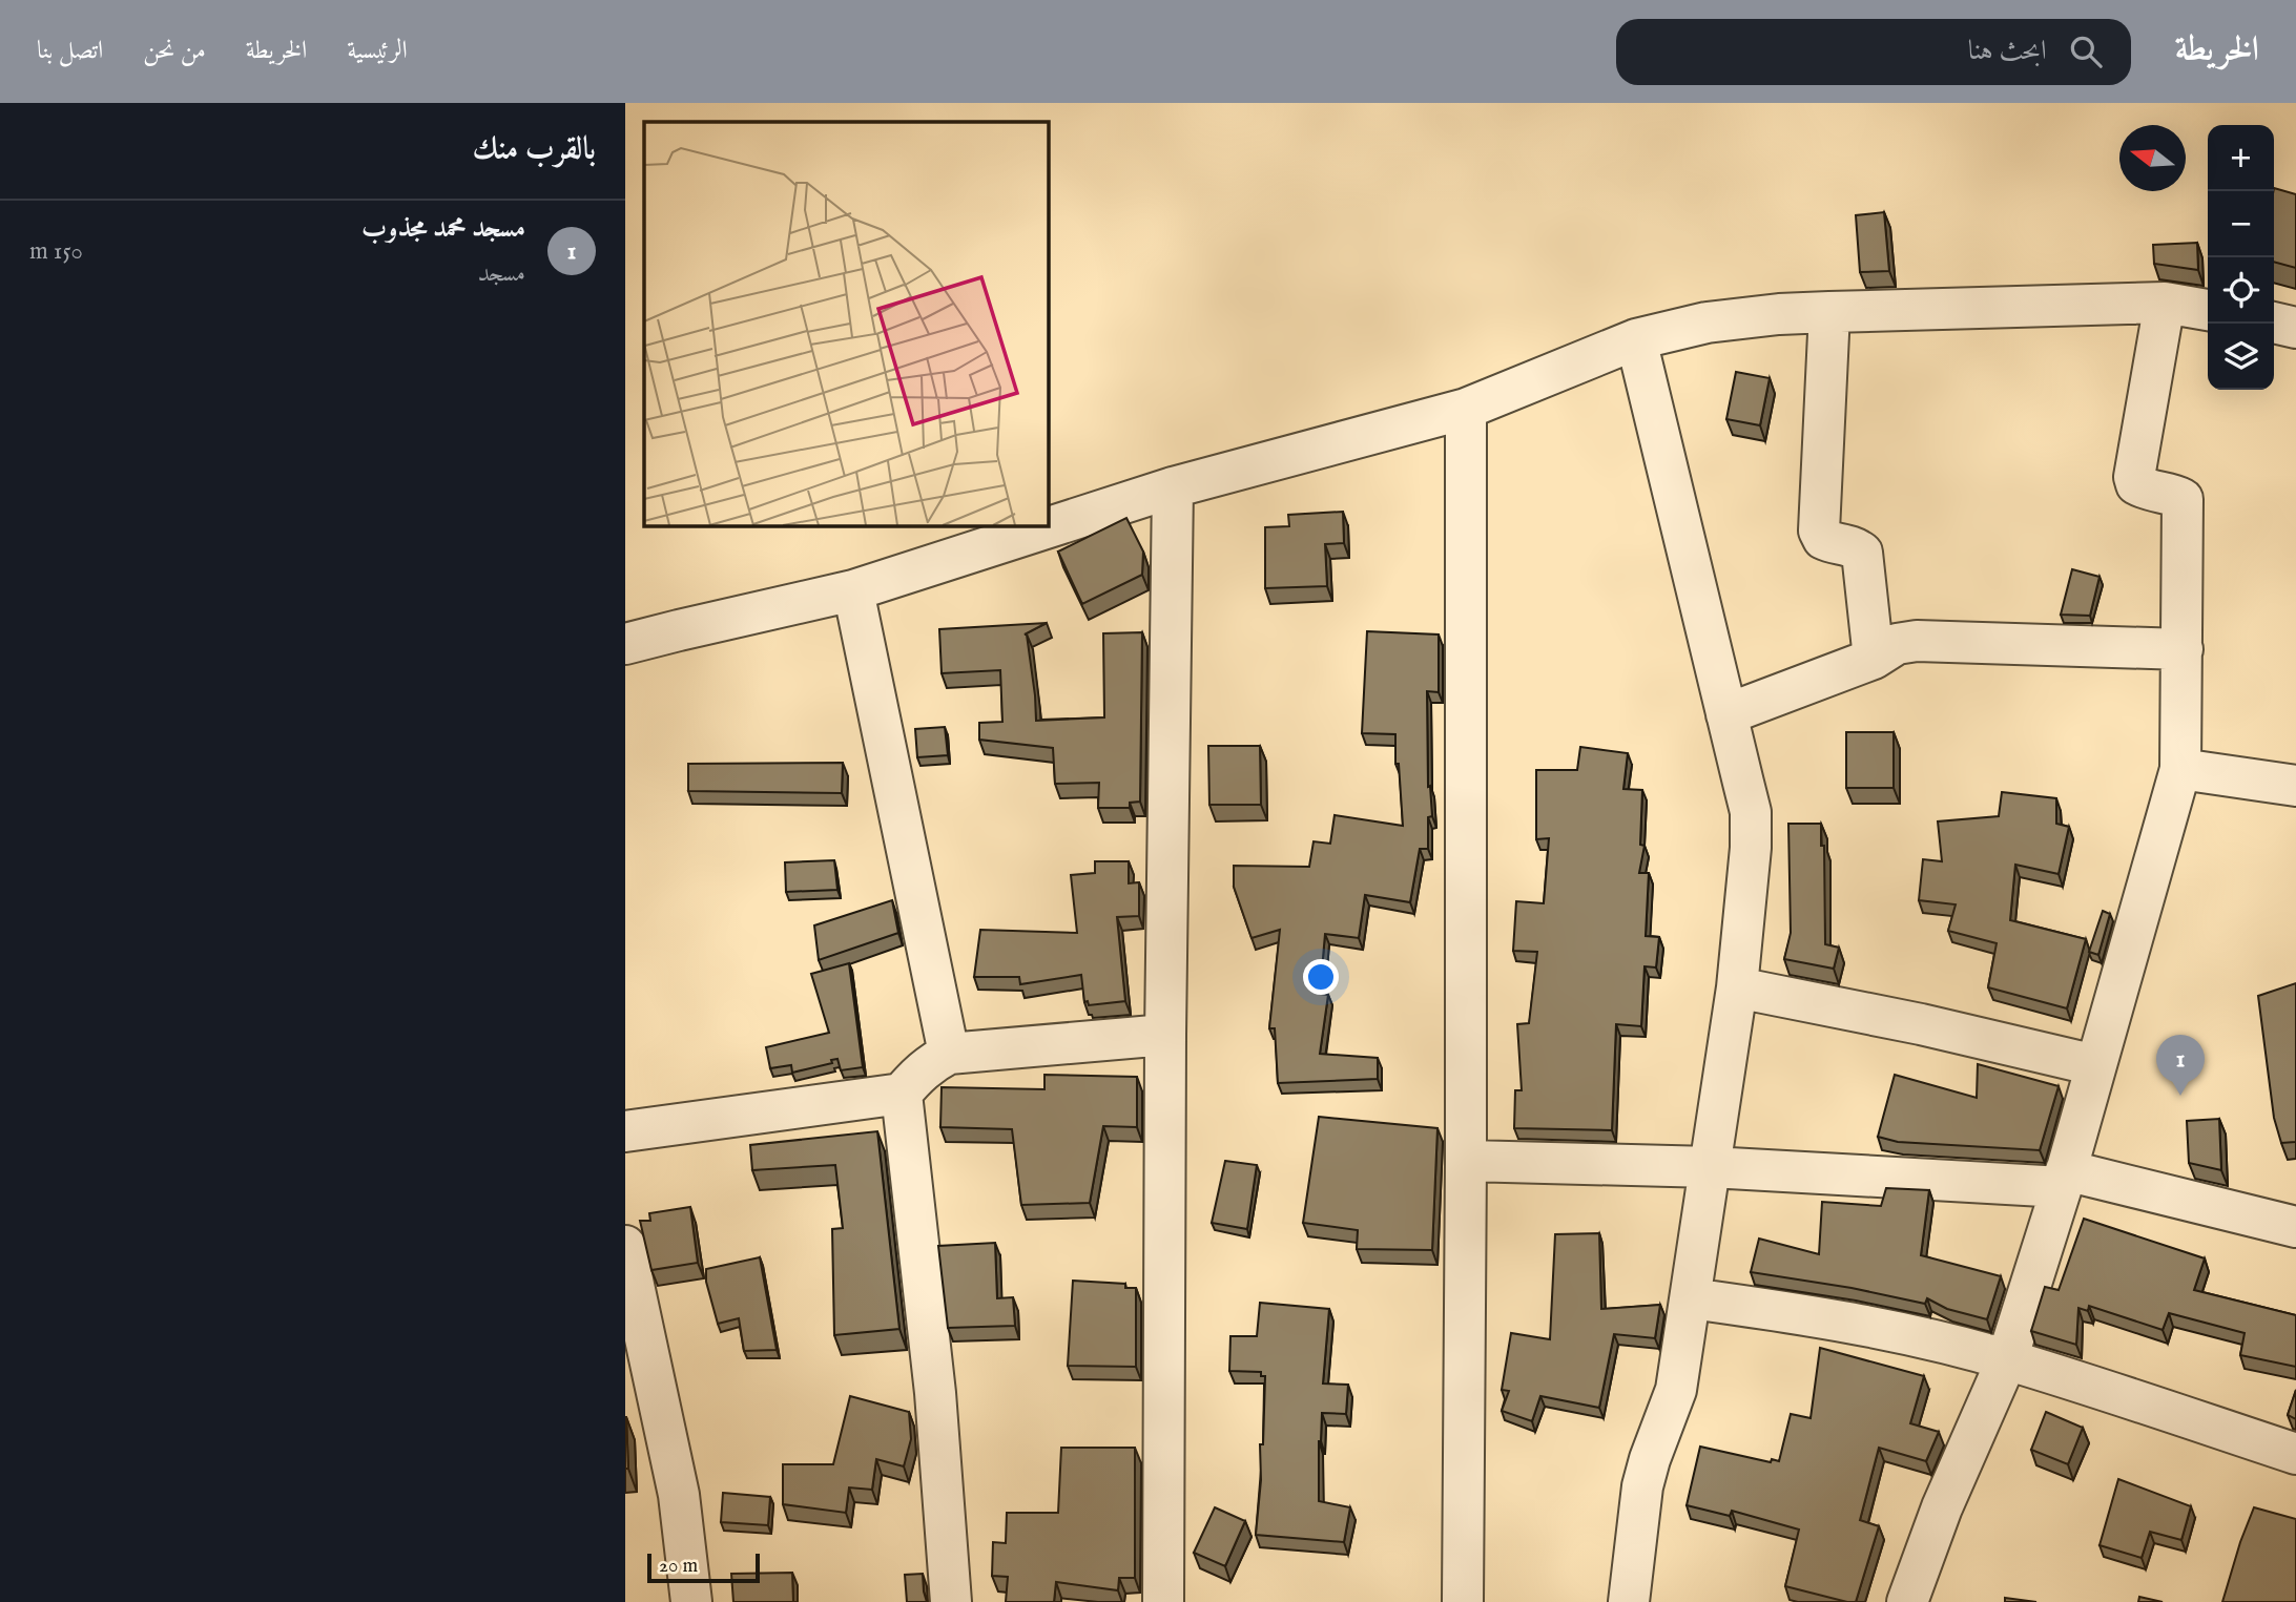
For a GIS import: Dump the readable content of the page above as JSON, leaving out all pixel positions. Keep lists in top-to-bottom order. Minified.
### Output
{"scale_bar":"20 m","north":"left","page":{"header":"الخريطة","search":"ابحث هنا","nav":["الرئيسية","الخريطة","من نحن","اتصل بنا"],"heading":"بالقرب منك","map_buttons":["+","−"],"list":[{"mark":"1","name":"مسجد محمد مجذوب","note":"مسجد","value":"150 m"}],"pins":"1","scale":"20 m"}}
